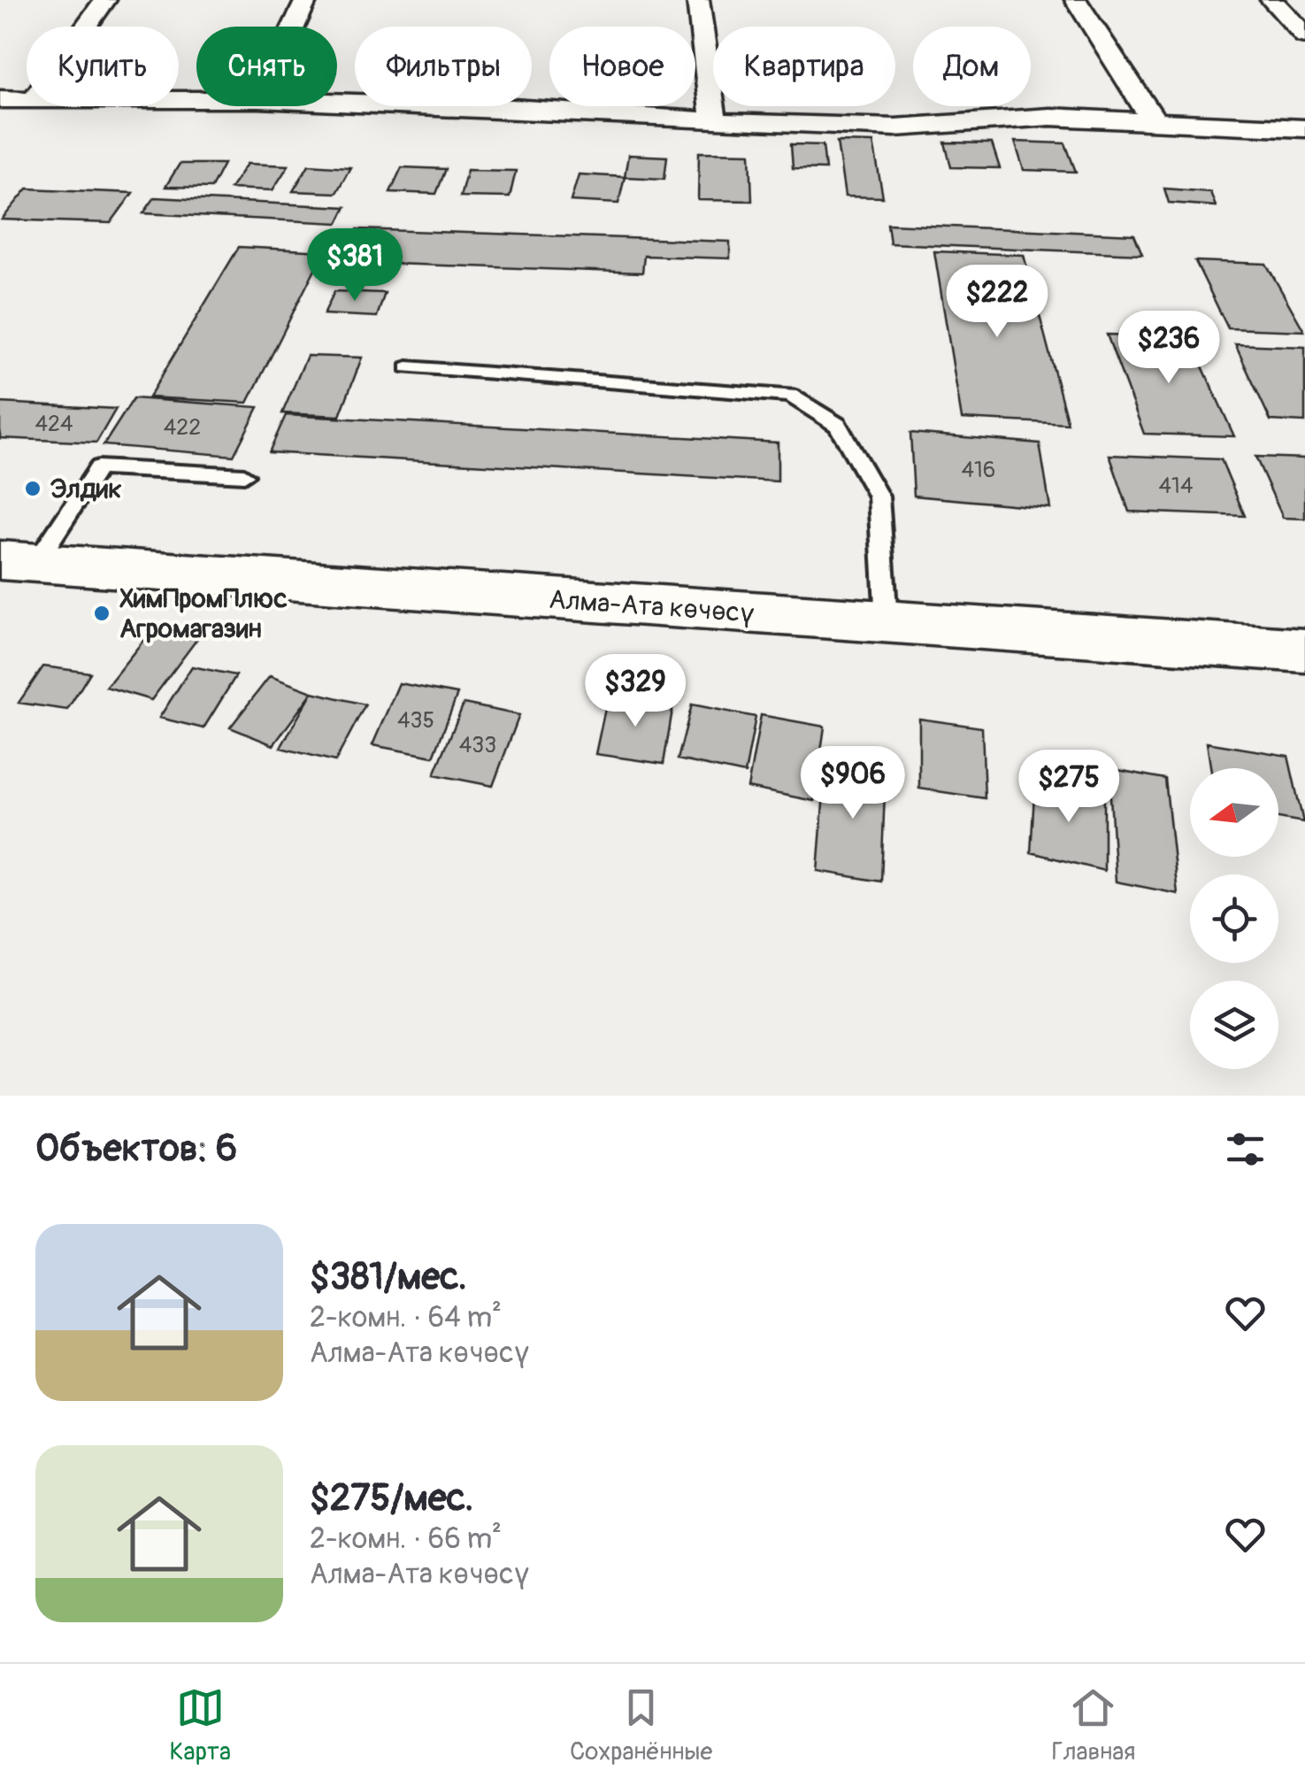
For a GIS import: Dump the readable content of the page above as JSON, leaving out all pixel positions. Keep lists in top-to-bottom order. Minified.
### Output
{"streets":{"main road":["Алма-Ата көчөсү"]},"places":["Элдик","ХимПромПлюс Агромагазин"],"house_numbers":["424","422","416","414","435","433"],"north":"left","page":{"chip":["Купить","Снять","Фильтры","Новое","Квартира","Дом"],"price":["$381","$222","$236","$329","$906","$275"],"heading":"Объектов: 6","list":[{"name":"$381/мес.","note":"2-комн. · 64 m² · Алма-Ата көчөсү"},{"name":"$275/мес.","note":"2-комн. · 66 m² · Алма-Ата көчөсү"}],"tabs":["Карта","Сохранённые","Главная"]}}
